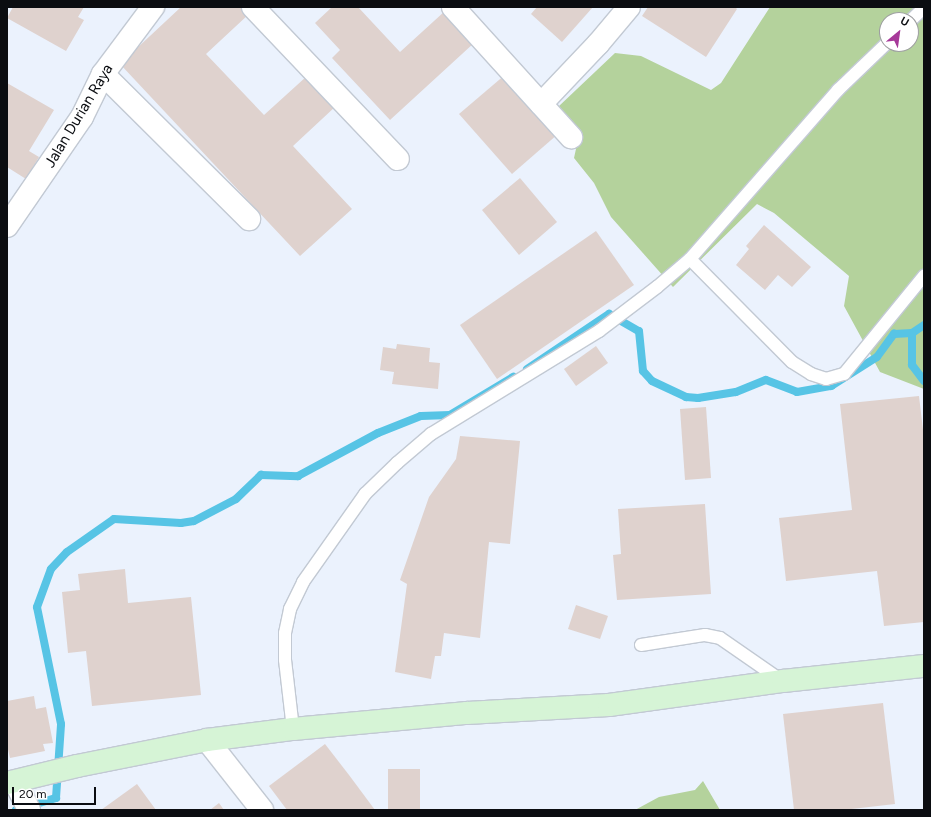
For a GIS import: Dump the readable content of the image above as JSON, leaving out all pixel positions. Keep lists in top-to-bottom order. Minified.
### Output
{"streets":{"street":["Jalan Durian Raya"]},"scale_bar":"20 m","north":"top right"}
